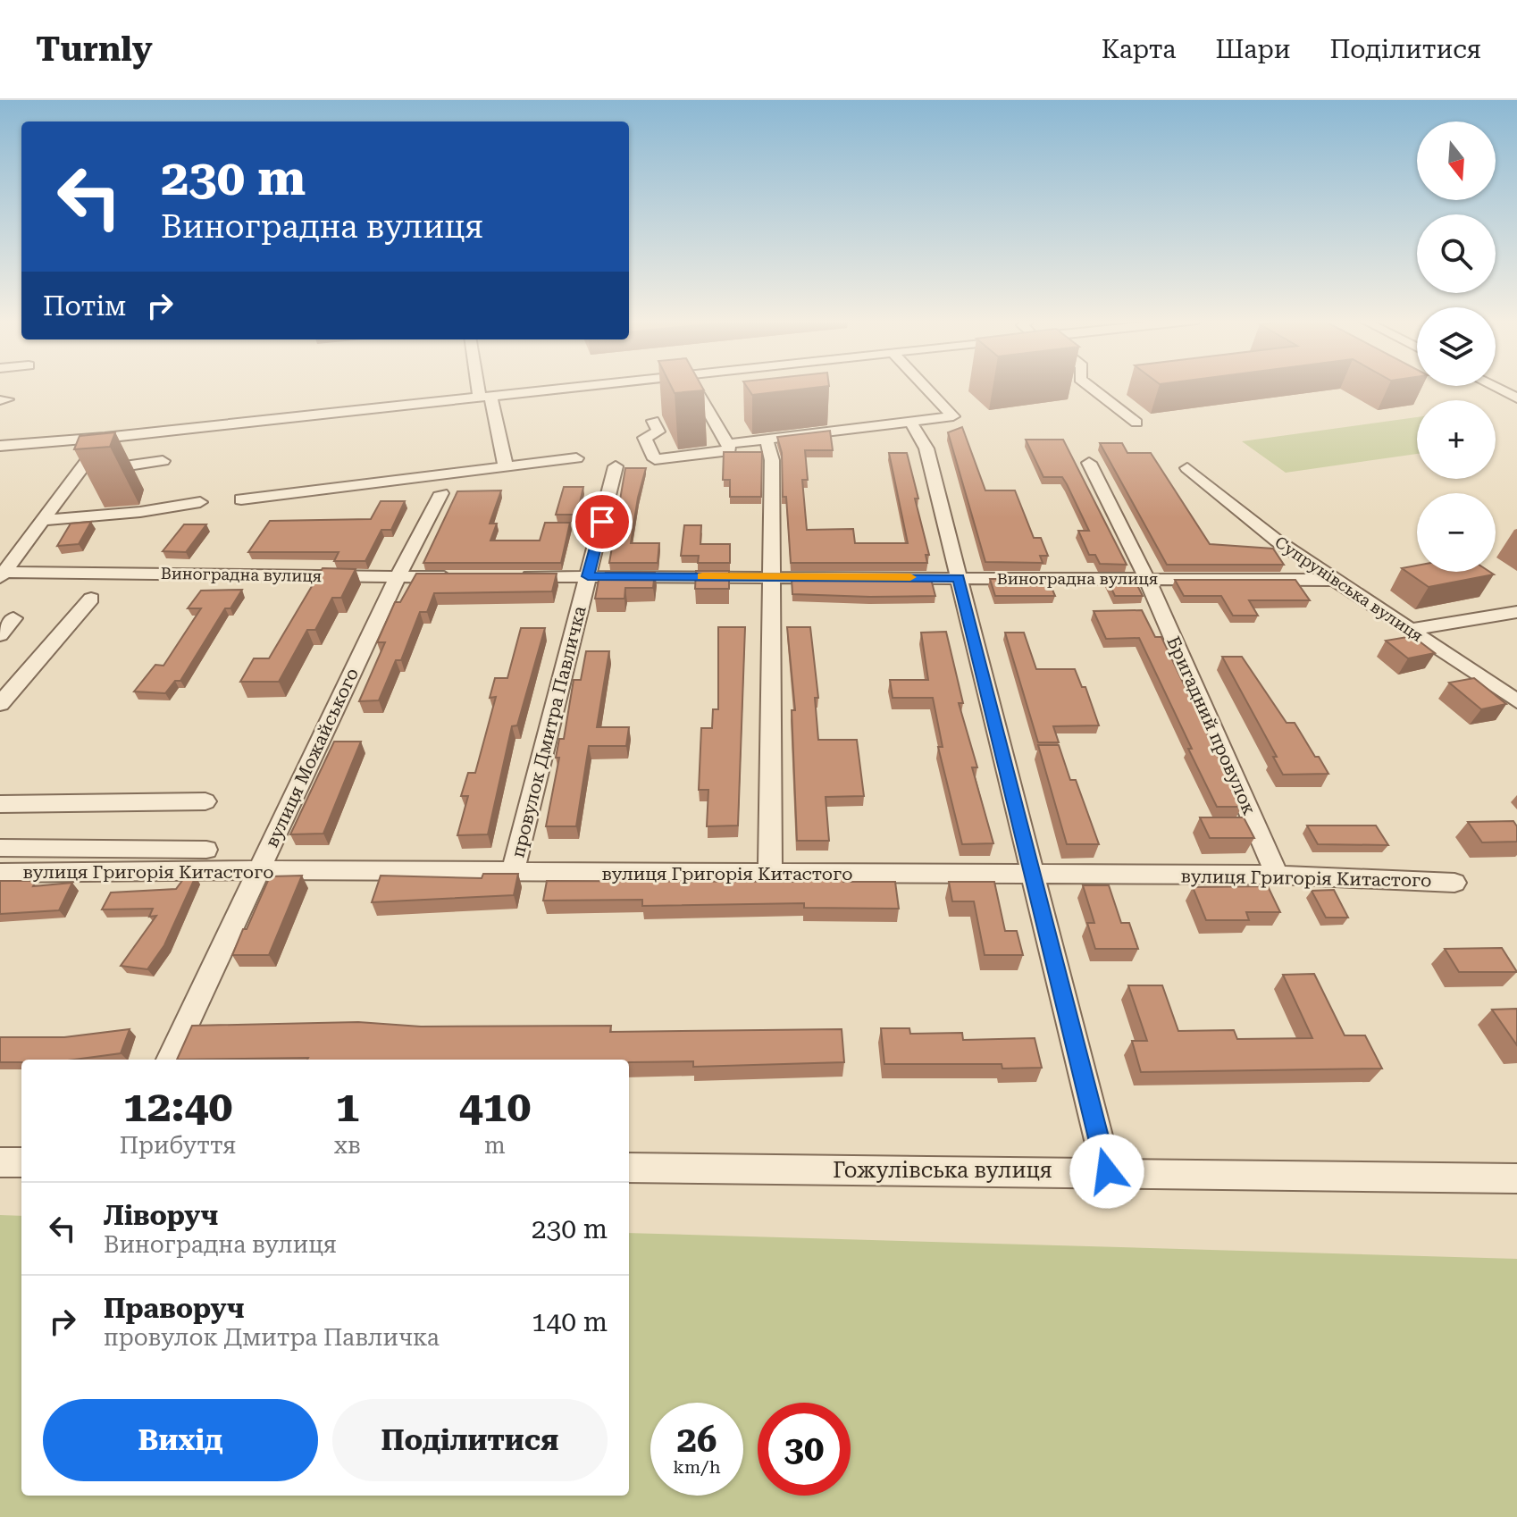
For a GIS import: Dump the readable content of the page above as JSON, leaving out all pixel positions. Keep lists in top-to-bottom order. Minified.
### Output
{"streets":{"street":["Виноградна вулиця","Супрунівська вулиця","Бригадний провулок","провулок Дмитра Павличка","вулиця Можайського","вулиця Григорія Китастого","Гожулівська вулиця"]},"crossings":[["Виноградна вулиця","Супрунівська вулиця"],["Виноградна вулиця","Бригадний провулок"],["Виноградна вулиця","провулок Дмитра Павличка"],["Виноградна вулиця","вулиця Можайського"],["Бригадний провулок","вулиця Григорія Китастого"],["провулок Дмитра Павличка","вулиця Григорія Китастого"],["вулиця Можайського","вулиця Григорія Китастого"]],"north":"bottom","page":{"header":"Turnly","nav":["Карта","Шари","Поділитися"],"map_buttons":["+","−"],"turn":["230 m","Виноградна вулиця"],"then":"Потім","eta":["12:40","Прибуття","1","хв","410","m"],"list":[{"name":"Ліворуч","note":"Виноградна вулиця","value":"230 m"},{"name":"Праворуч","note":"провулок Дмитра Павличка","value":"140 m"}],"buttons":["Вихід","Поділитися"],"speed":"26 km/h","limit":"30"}}
